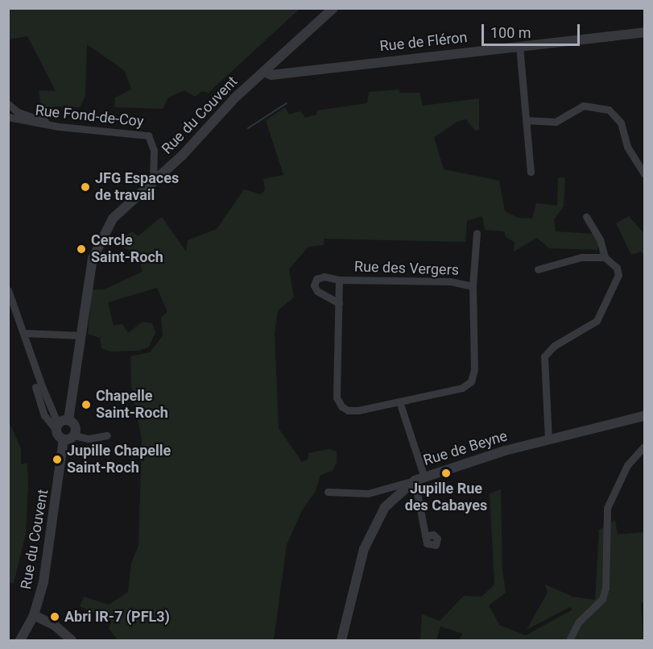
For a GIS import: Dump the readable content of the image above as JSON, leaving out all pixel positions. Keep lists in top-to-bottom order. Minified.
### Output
{"streets":{"street":["Rue de Fléron","Rue du Couvent","Rue Fond-de-Coy","Rue des Vergers","Rue de Beyne"]},"crossings":[["Rue de Fléron","Rue du Couvent"],["Rue du Couvent","Rue Fond-de-Coy"]],"places":["JFG Espaces de travail","Cercle Saint-Roch","Chapelle Saint-Roch","Jupille Chapelle Saint-Roch","Jupille Rue des Cabayes","Abri IR-7 (PFL3)"],"scale_bar":"100 m"}
